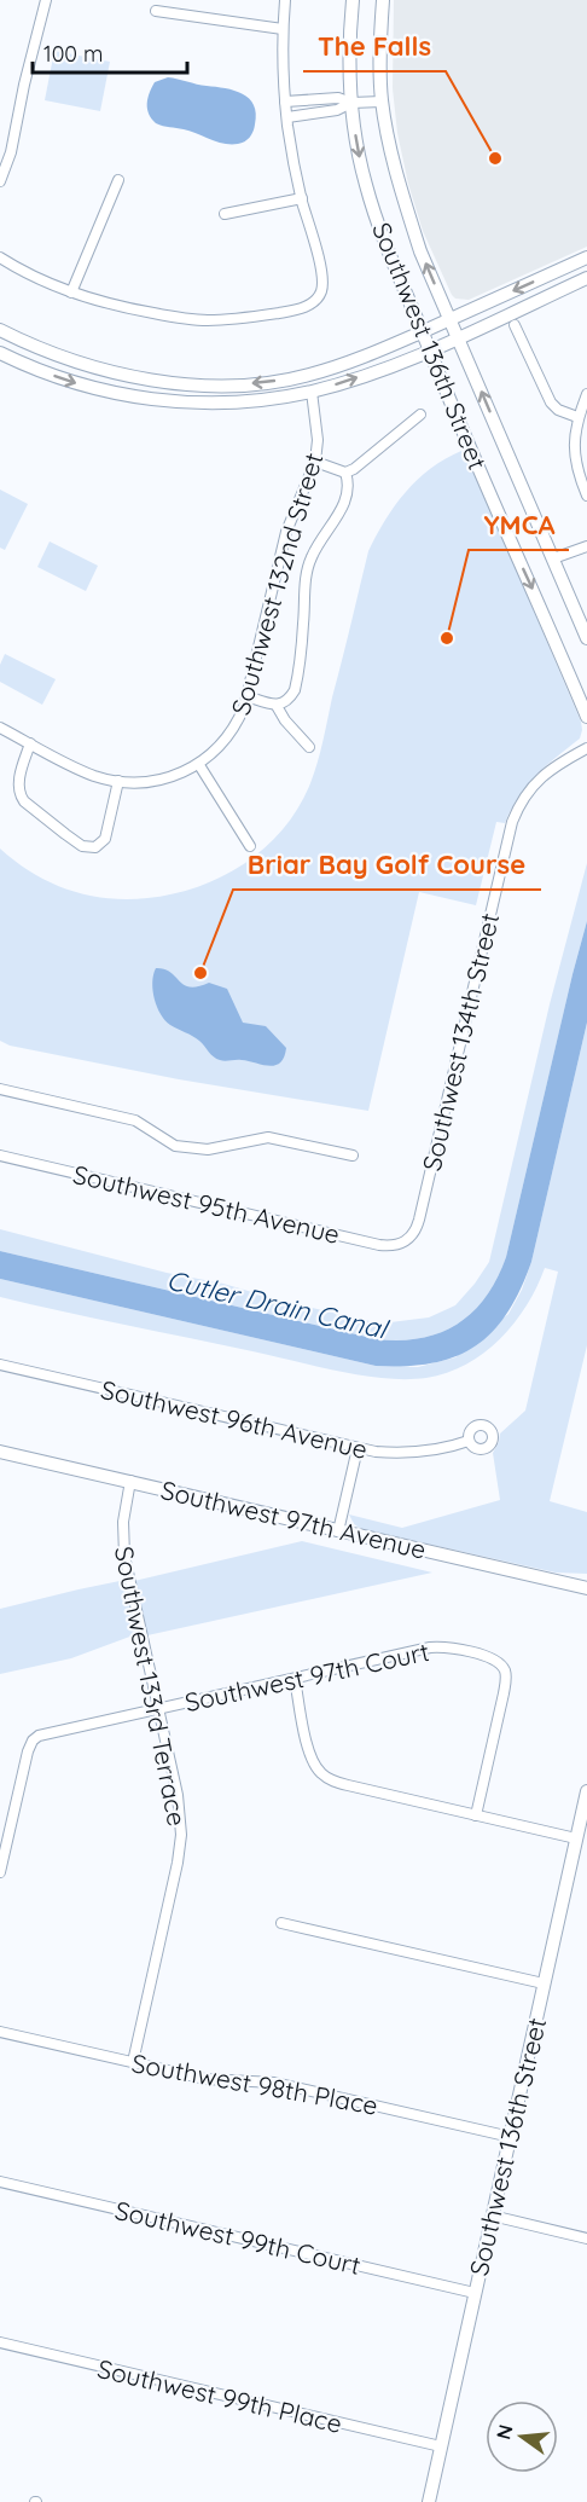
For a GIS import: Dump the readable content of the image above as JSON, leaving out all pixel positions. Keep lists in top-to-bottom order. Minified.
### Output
{"streets":{"street":["Southwest 136th Street","Southwest 132nd Street","Southwest 134th Street","Southwest 95th Avenue","Southwest 96th Avenue","Southwest 97th Avenue","Southwest 97th Court","Southwest 133rd Terrace","Southwest 98th Place","Southwest 99th Court","Southwest 99th Place"]},"crossings":[["Southwest 136th Street","Southwest 98th Place"],["Southwest 136th Street","Southwest 99th Court"],["Southwest 136th Street","Southwest 99th Place"],["Southwest 134th Street","Southwest 95th Avenue"],["Southwest 97th Avenue","Southwest 133rd Terrace"],["Southwest 97th Court","Southwest 133rd Terrace"],["Southwest 133rd Terrace","Southwest 98th Place"]],"water":["Cutler Drain Canal"],"places":["The Falls","YMCA","Briar Bay Golf Course"],"scale_bar":"100 m","north":"left"}
